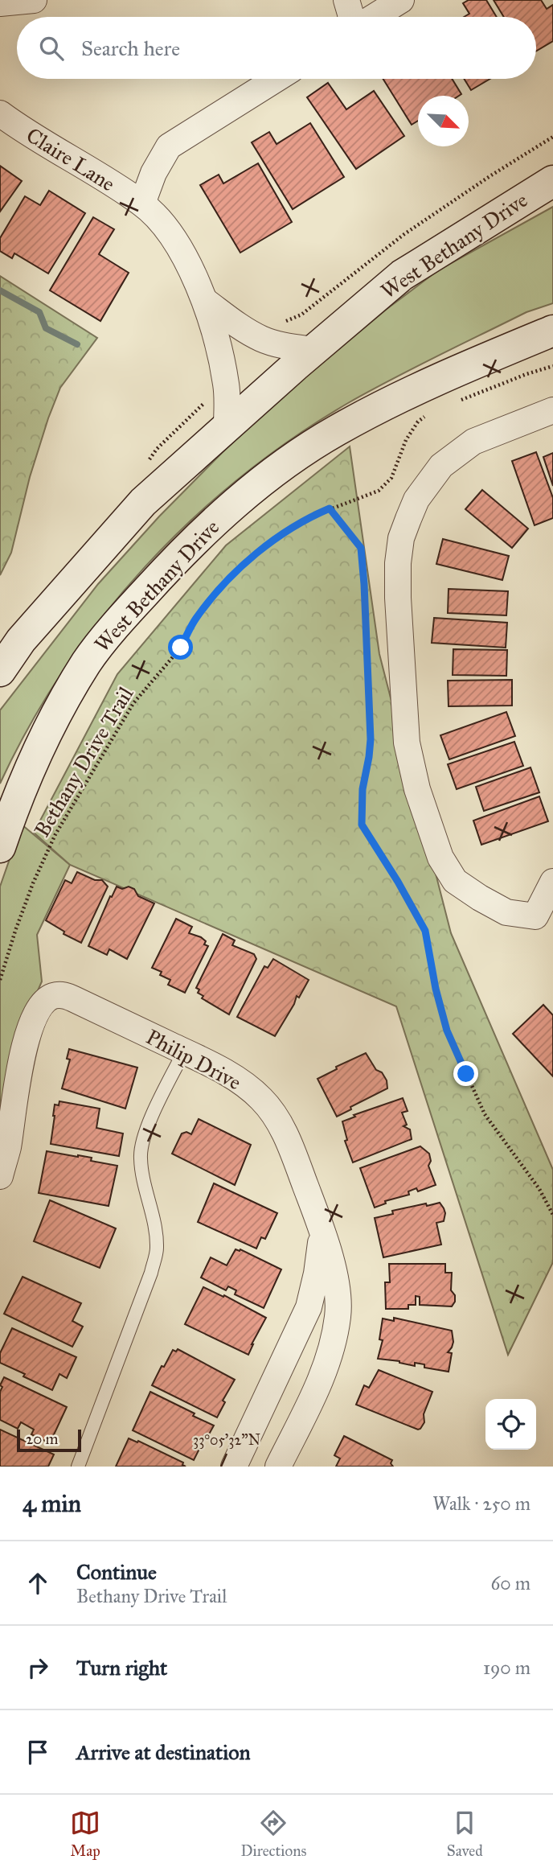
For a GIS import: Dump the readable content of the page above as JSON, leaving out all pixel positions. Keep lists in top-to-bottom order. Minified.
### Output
{"streets":{"main road":["West Bethany Drive"],"street":["Claire Lane","Philip Drive"],"path":["Bethany Drive Trail"]},"crossings":[["Claire Lane","West Bethany Drive"]],"scale_bar":"20 m","north":"bottom right","page":{"search":"Search here","scale":"20 m","heading":["4 min","Walk · 250 m"],"list":[["Continue","Bethany Drive Trail","60 m"],["Turn right","190 m"],"Arrive at destination"],"nav":["Map","Directions","Saved"]},"coordinates":["33°05'32\"N"]}
